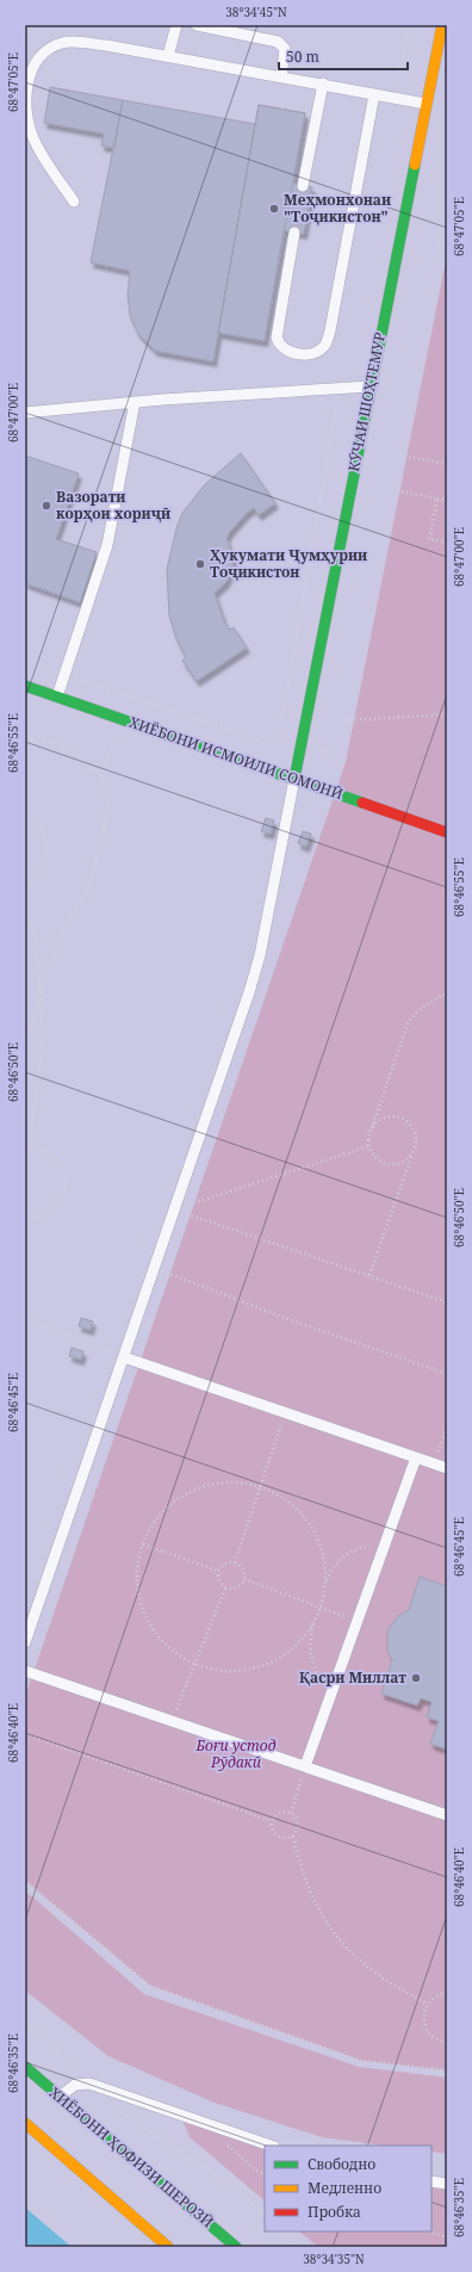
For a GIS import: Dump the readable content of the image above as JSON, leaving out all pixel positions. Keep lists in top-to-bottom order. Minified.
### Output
{"streets":{"street":["КӮЧАИ ШОҲТЕМУР","ХИЁБОНИ ИСМОИЛИ СОМОНӢ","ХИЁБОНИ ҲОФИЗИ ШЕРОЗӢ"]},"crossings":[["КӮЧАИ ШОҲТЕМУР","ХИЁБОНИ ИСМОИЛИ СОМОНӢ"]],"parks":["Боғи устод Рӯдакӣ"],"places":["Меҳмонхонаи \"Тоҷикистон\"","Вазорати корҳои хориҷӣ","Ҳукумати Ҷумҳурии Тоҷикистон","Қасри Миллат"],"legend":["Свободно","Медленно","Пробка"],"scale_bar":"50 m","coordinates":["38°34'45\"N","68°47'05\"E","68°47'00\"E","68°46'55\"E","68°46'50\"E","68°46'45\"E","68°46'40\"E","68°46'35\"E","38°34'35\"N"]}
